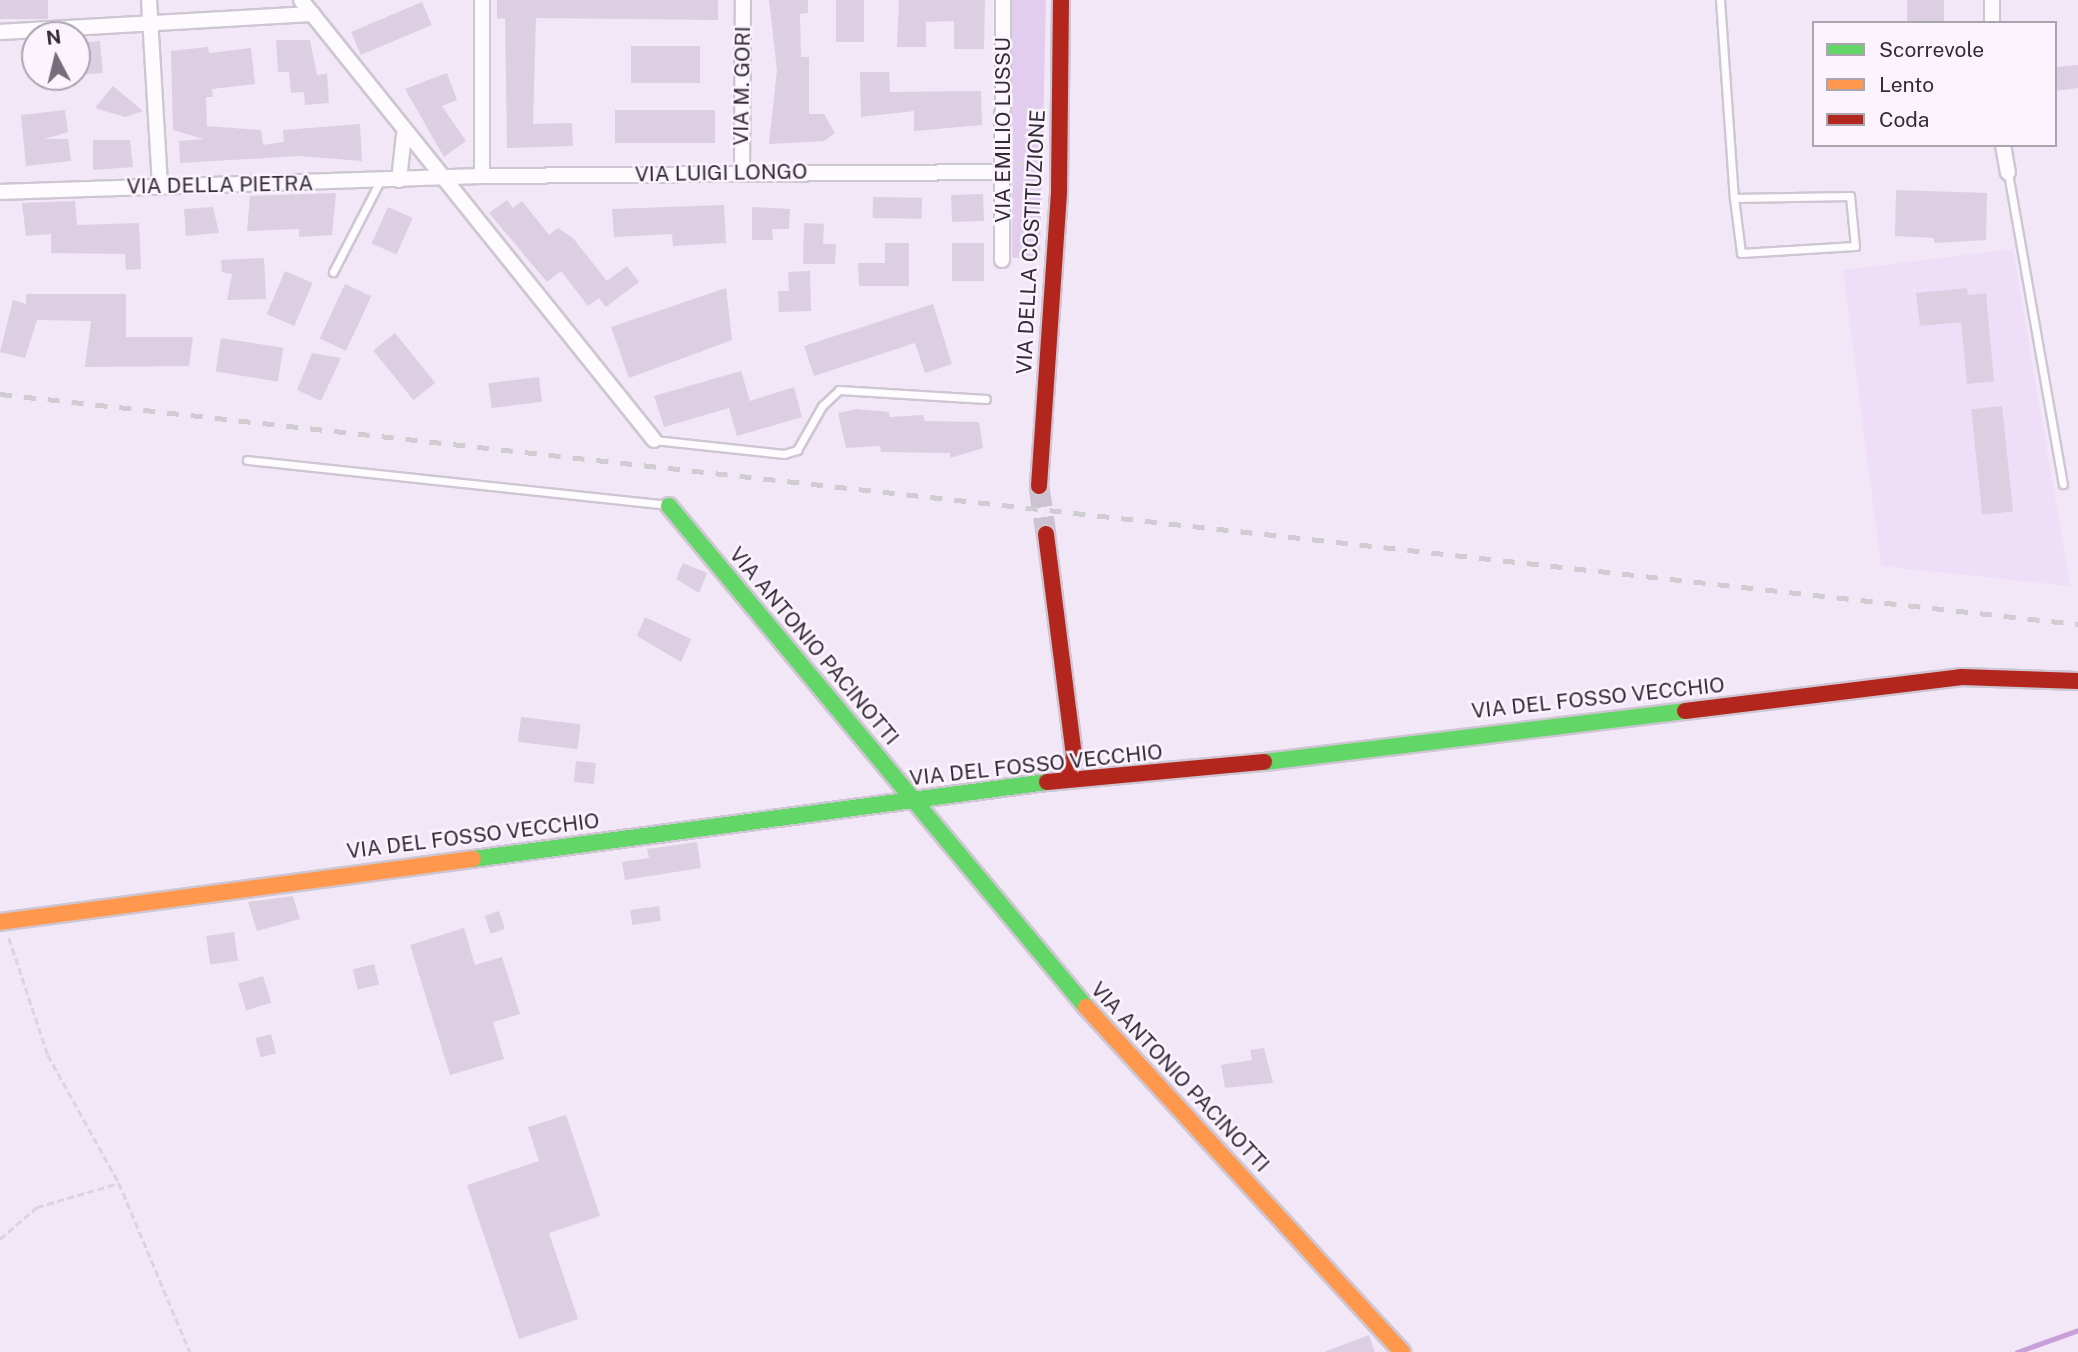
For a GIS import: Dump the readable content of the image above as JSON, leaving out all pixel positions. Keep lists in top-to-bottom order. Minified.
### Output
{"streets":{"street":["VIA M. GORI","VIA EMILIO LUSSU","VIA LUIGI LONGO","VIA DELLA PIETRA","VIA DELLA COSTITUZIONE","VIA ANTONIO PACINOTTI","VIA DEL FOSSO VECCHIO"]},"crossings":[["VIA M. GORI","VIA LUIGI LONGO"],["VIA EMILIO LUSSU","VIA LUIGI LONGO"],["VIA LUIGI LONGO","VIA DELLA PIETRA"],["VIA ANTONIO PACINOTTI","VIA DEL FOSSO VECCHIO"]],"legend":["Scorrevole","Lento","Coda"],"north":"top"}
